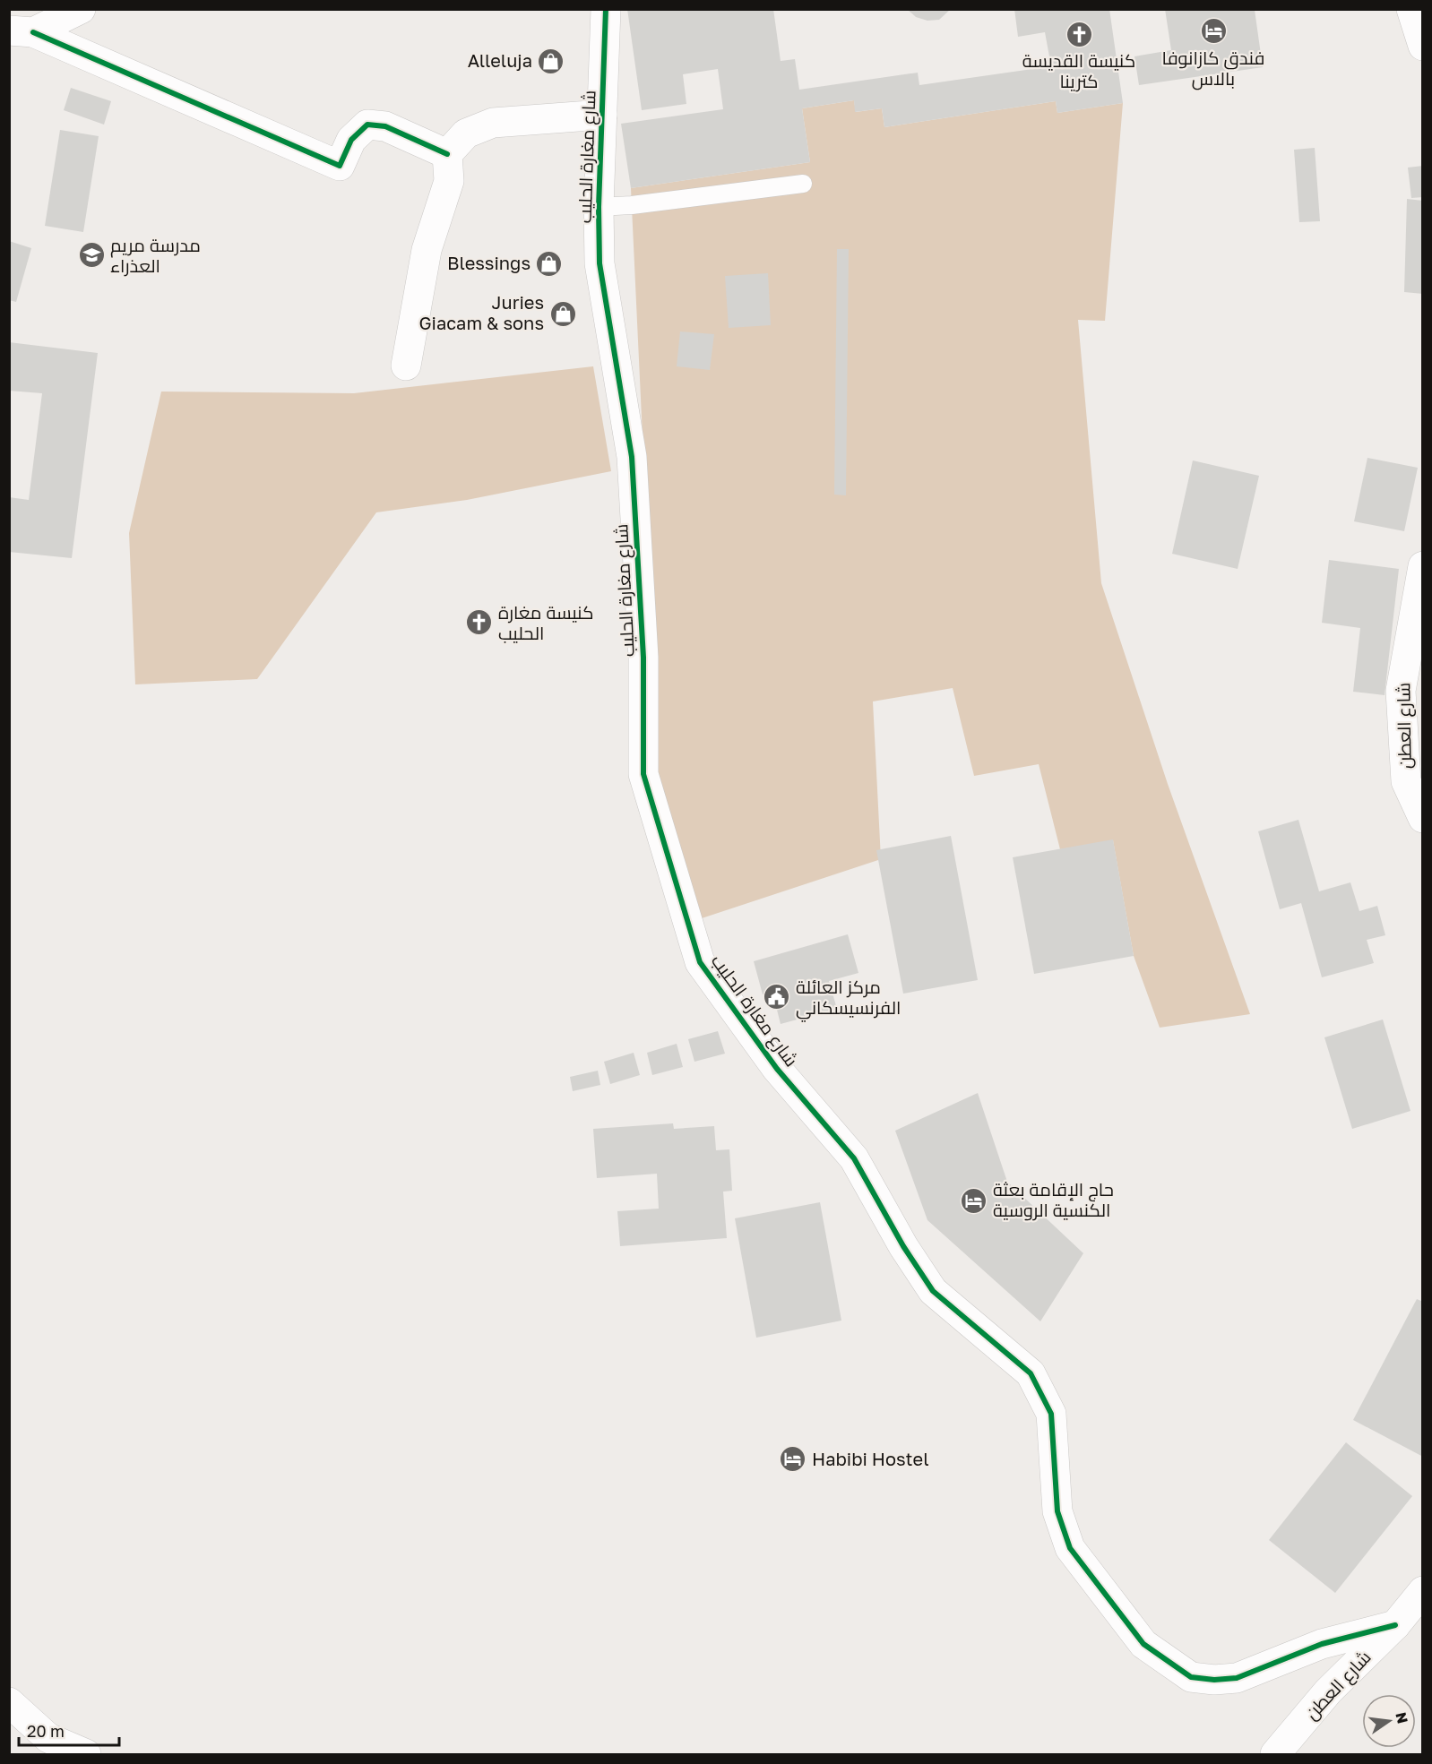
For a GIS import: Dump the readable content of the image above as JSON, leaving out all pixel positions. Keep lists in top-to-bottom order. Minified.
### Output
{"streets":{"street":["شارع مغارة الحليب","شارع العطن"]},"crossings":[["شارع مغارة الحليب","شارع العطن"]],"places":{"hotel":["فندق كازانوفا بالاس","حاج الإقامة بعثة الكنسية الروسية","Habibi Hostel"],"church":["كنيسة القديسة كترينا","كنيسة مغارة الحليب"],"shop":["Alleluja","Blessings","Juries Giacam & sons"],"school or university":["مدرسة مريم العذراء"],"public building":["مركز العائلة الفرنسيسكاني"]},"scale_bar":"20 m","north":"right"}
